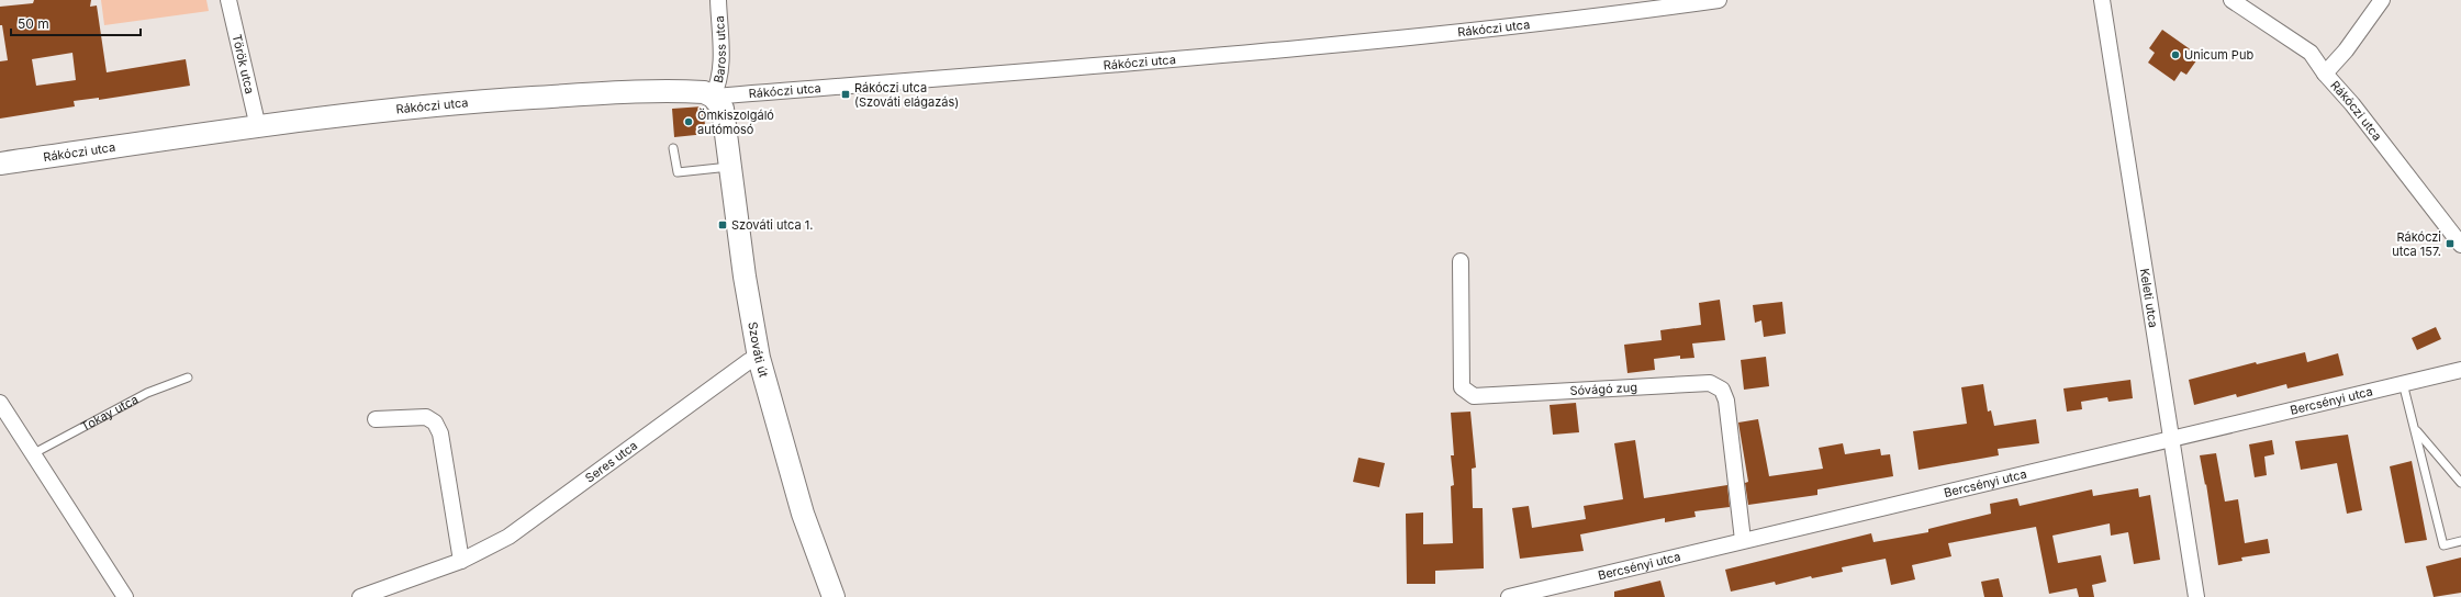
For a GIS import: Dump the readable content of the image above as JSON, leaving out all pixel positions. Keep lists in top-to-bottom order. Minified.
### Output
{"streets":{"main road":["Rákóczi utca","Szováti út"],"street":["Baross utca","Török utca","Keleti utca","Sóvágó zug","Bercsényi utca","Seres utca"],"lane":["Tokay utca"]},"crossings":[["Rákóczi utca","Baross utca"],["Rákóczi utca","Török utca"],["Rákóczi utca","Szováti út"],["Baross utca","Szováti út"],["Keleti utca","Bercsényi utca"],["Szováti út","Seres utca"],["Sóvágó zug","Bercsényi utca"]],"places":{"other":["Unicum Pub","Ömkiszolgáló autómosó"],"transit":["Rákóczi utca (Szováti elágazás)","Szováti utca 1.","Rákóczi utca 157."]},"scale_bar":"50 m"}
